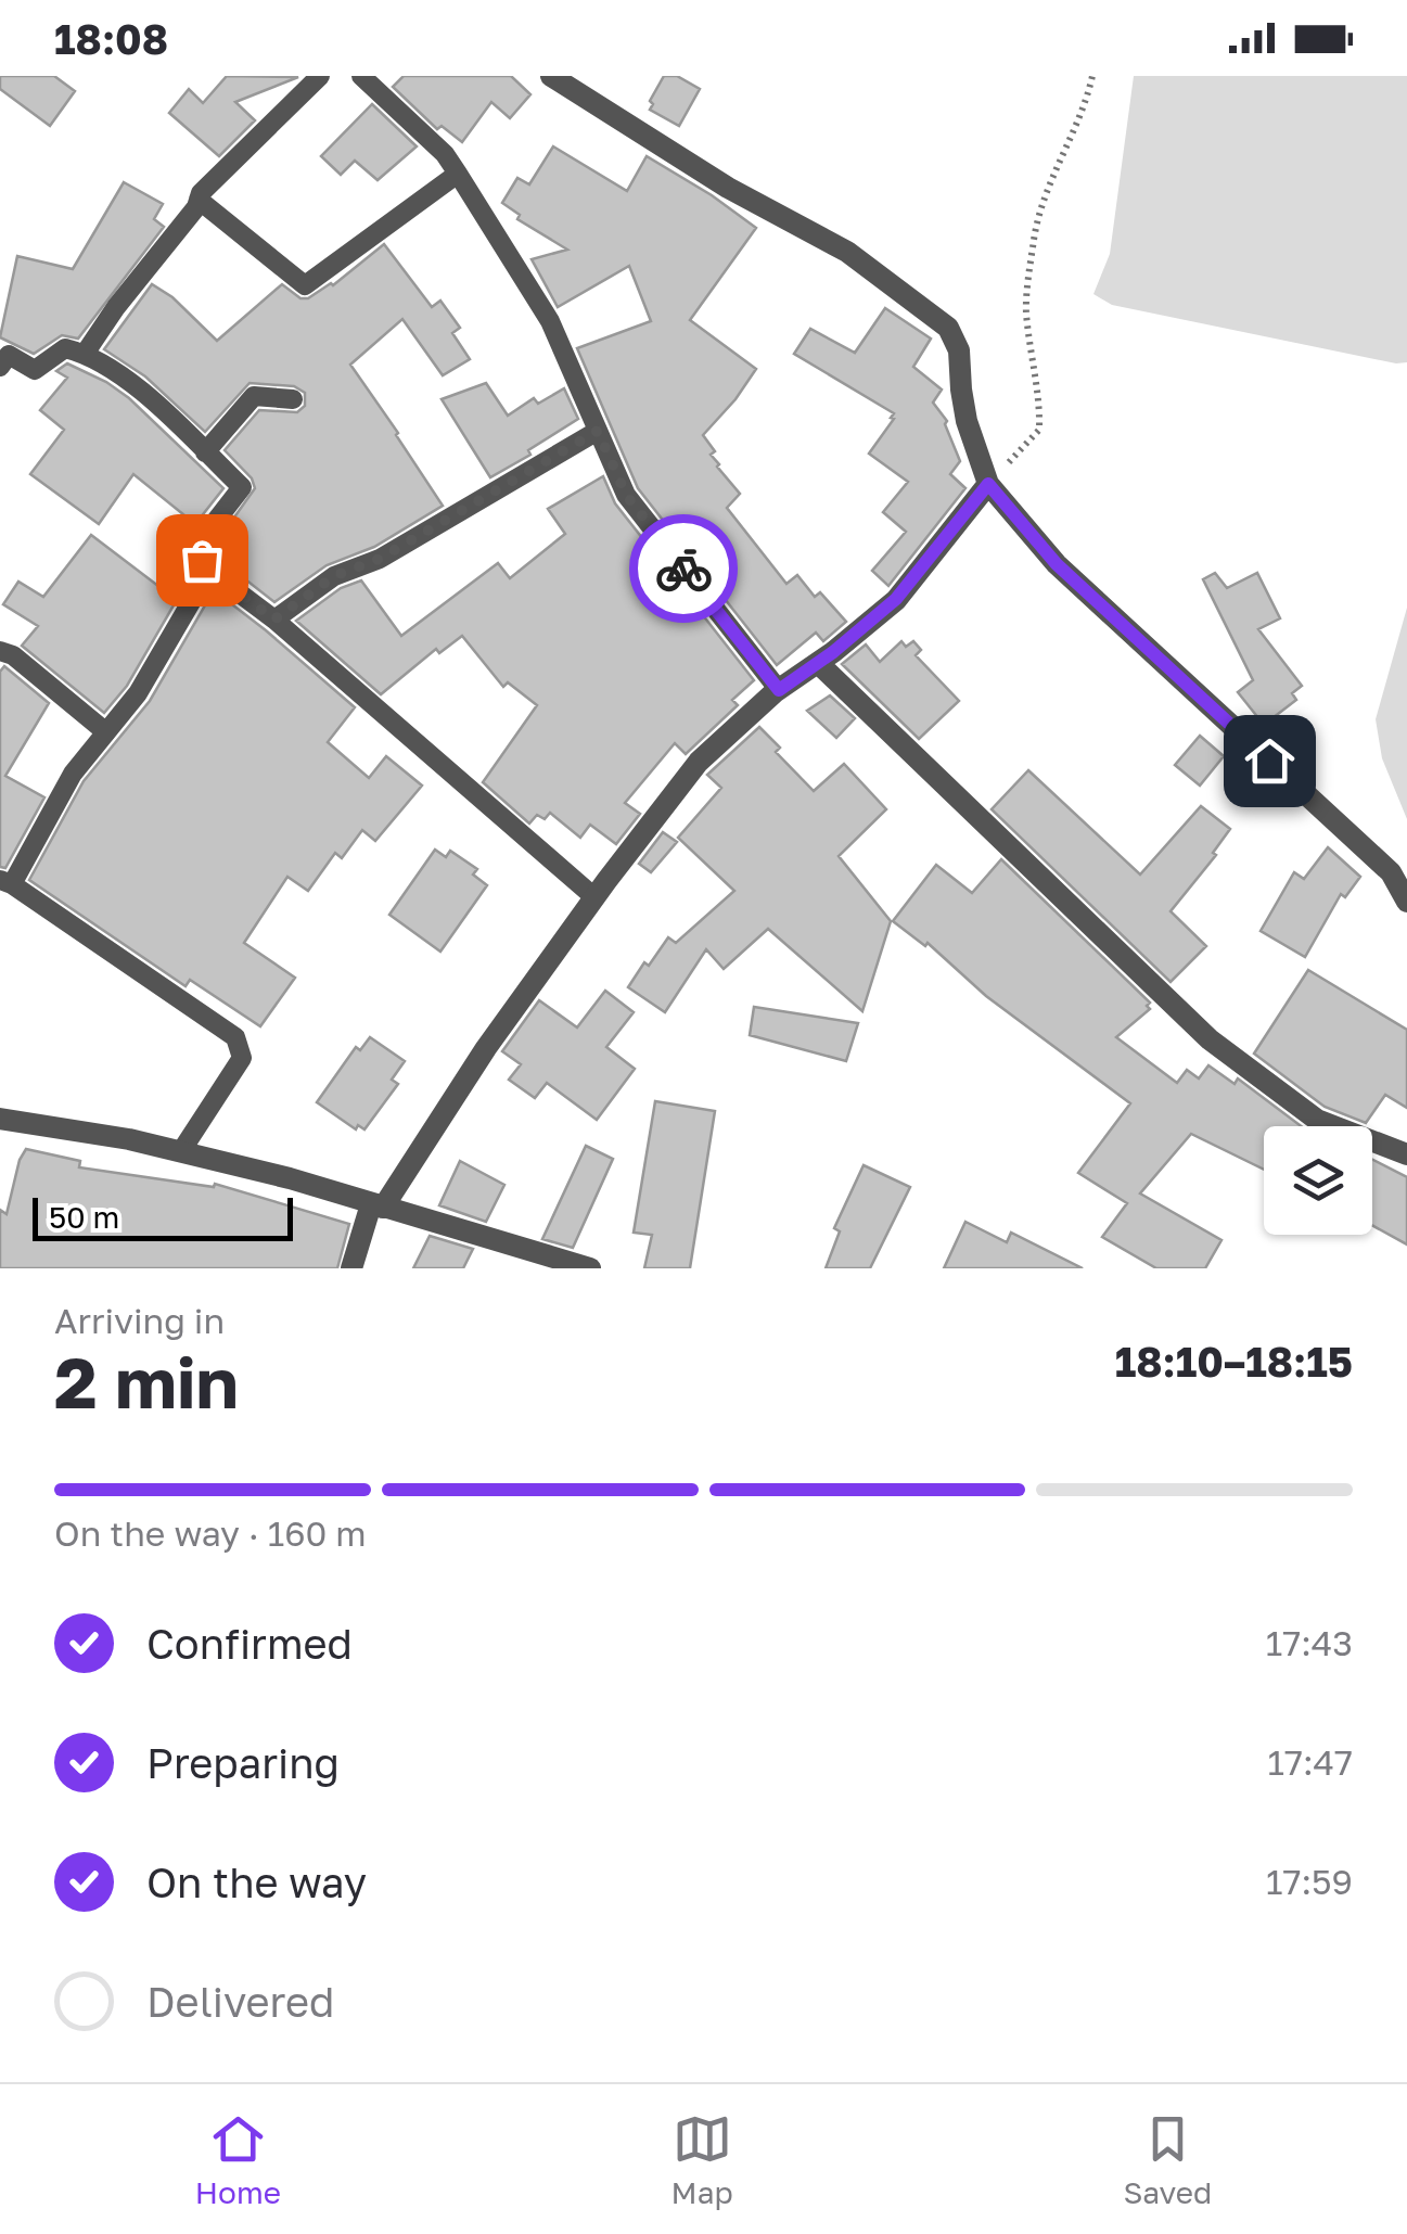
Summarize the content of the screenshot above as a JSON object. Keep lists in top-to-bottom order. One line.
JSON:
{"scale_bar":"50 m","page":{"status":"18:08","scale":"50 m","heading":["2 min","Arriving in","18:10–18:15"],"bar":"On the way · 160 m","list":[["Confirmed","17:43"],["Preparing","17:47"],["On the way","17:59"],"Delivered"],"tabs":["Home","Map","Saved"]}}
